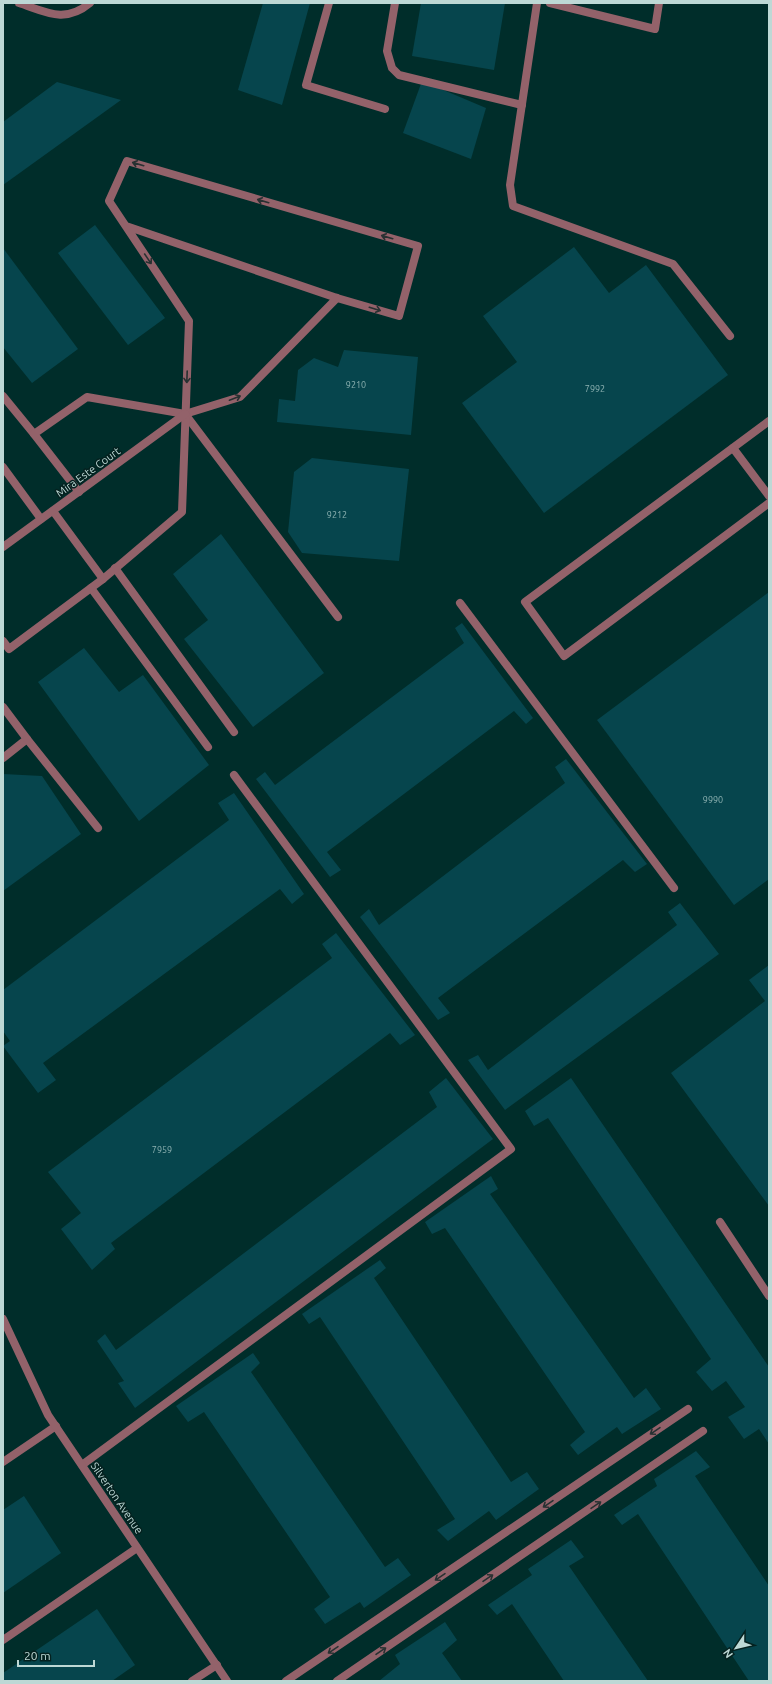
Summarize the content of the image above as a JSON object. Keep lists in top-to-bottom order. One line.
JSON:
{"streets":{"street":["Mira Este Court","Silverton Avenue"]},"house_numbers":["9210","7992","9212","9990","7959"],"scale_bar":"20 m","north":"bottom left"}
